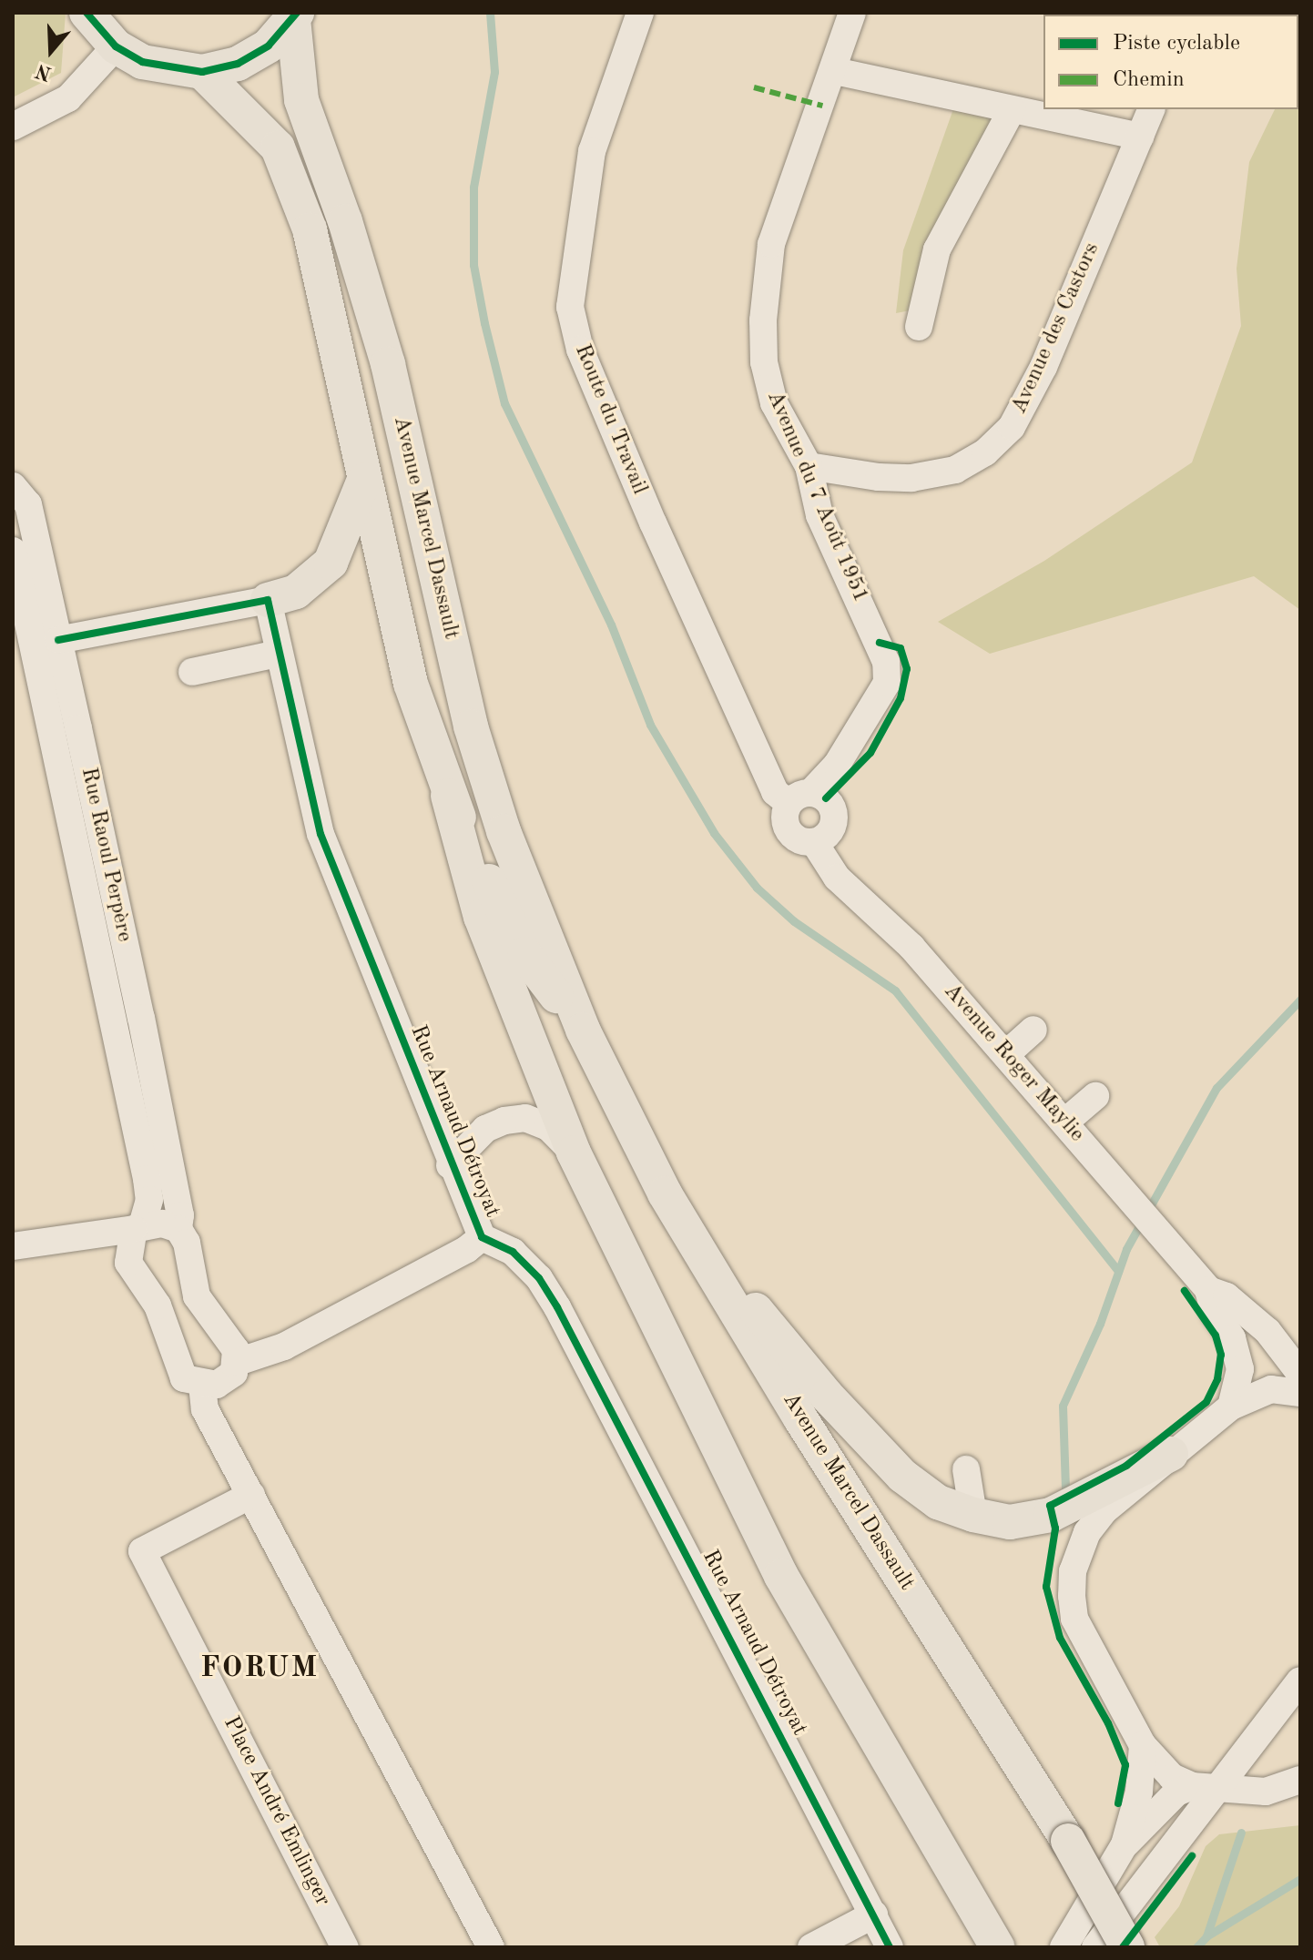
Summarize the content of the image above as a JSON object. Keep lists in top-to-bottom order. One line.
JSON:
{"streets":{"main road":["Avenue Marcel Dassault"],"street":["Avenue des Castors","Route du Travail","Avenue du 7 Août 1951","Rue Raoul Perpère","Avenue Roger Maylie","Rue Arnaud Détroyat","Place André Emlinger"]},"crossings":[["Avenue des Castors","Avenue du 7 Août 1951"],["Route du Travail","Avenue du 7 Août 1951"],["Route du Travail","Avenue Roger Maylie"],["Avenue du 7 Août 1951","Avenue Roger Maylie"],["Rue Raoul Perpère","Rue Arnaud Détroyat"]],"districts":["FORUM"],"legend":["Piste cyclable","Chemin"],"north":"bottom"}
